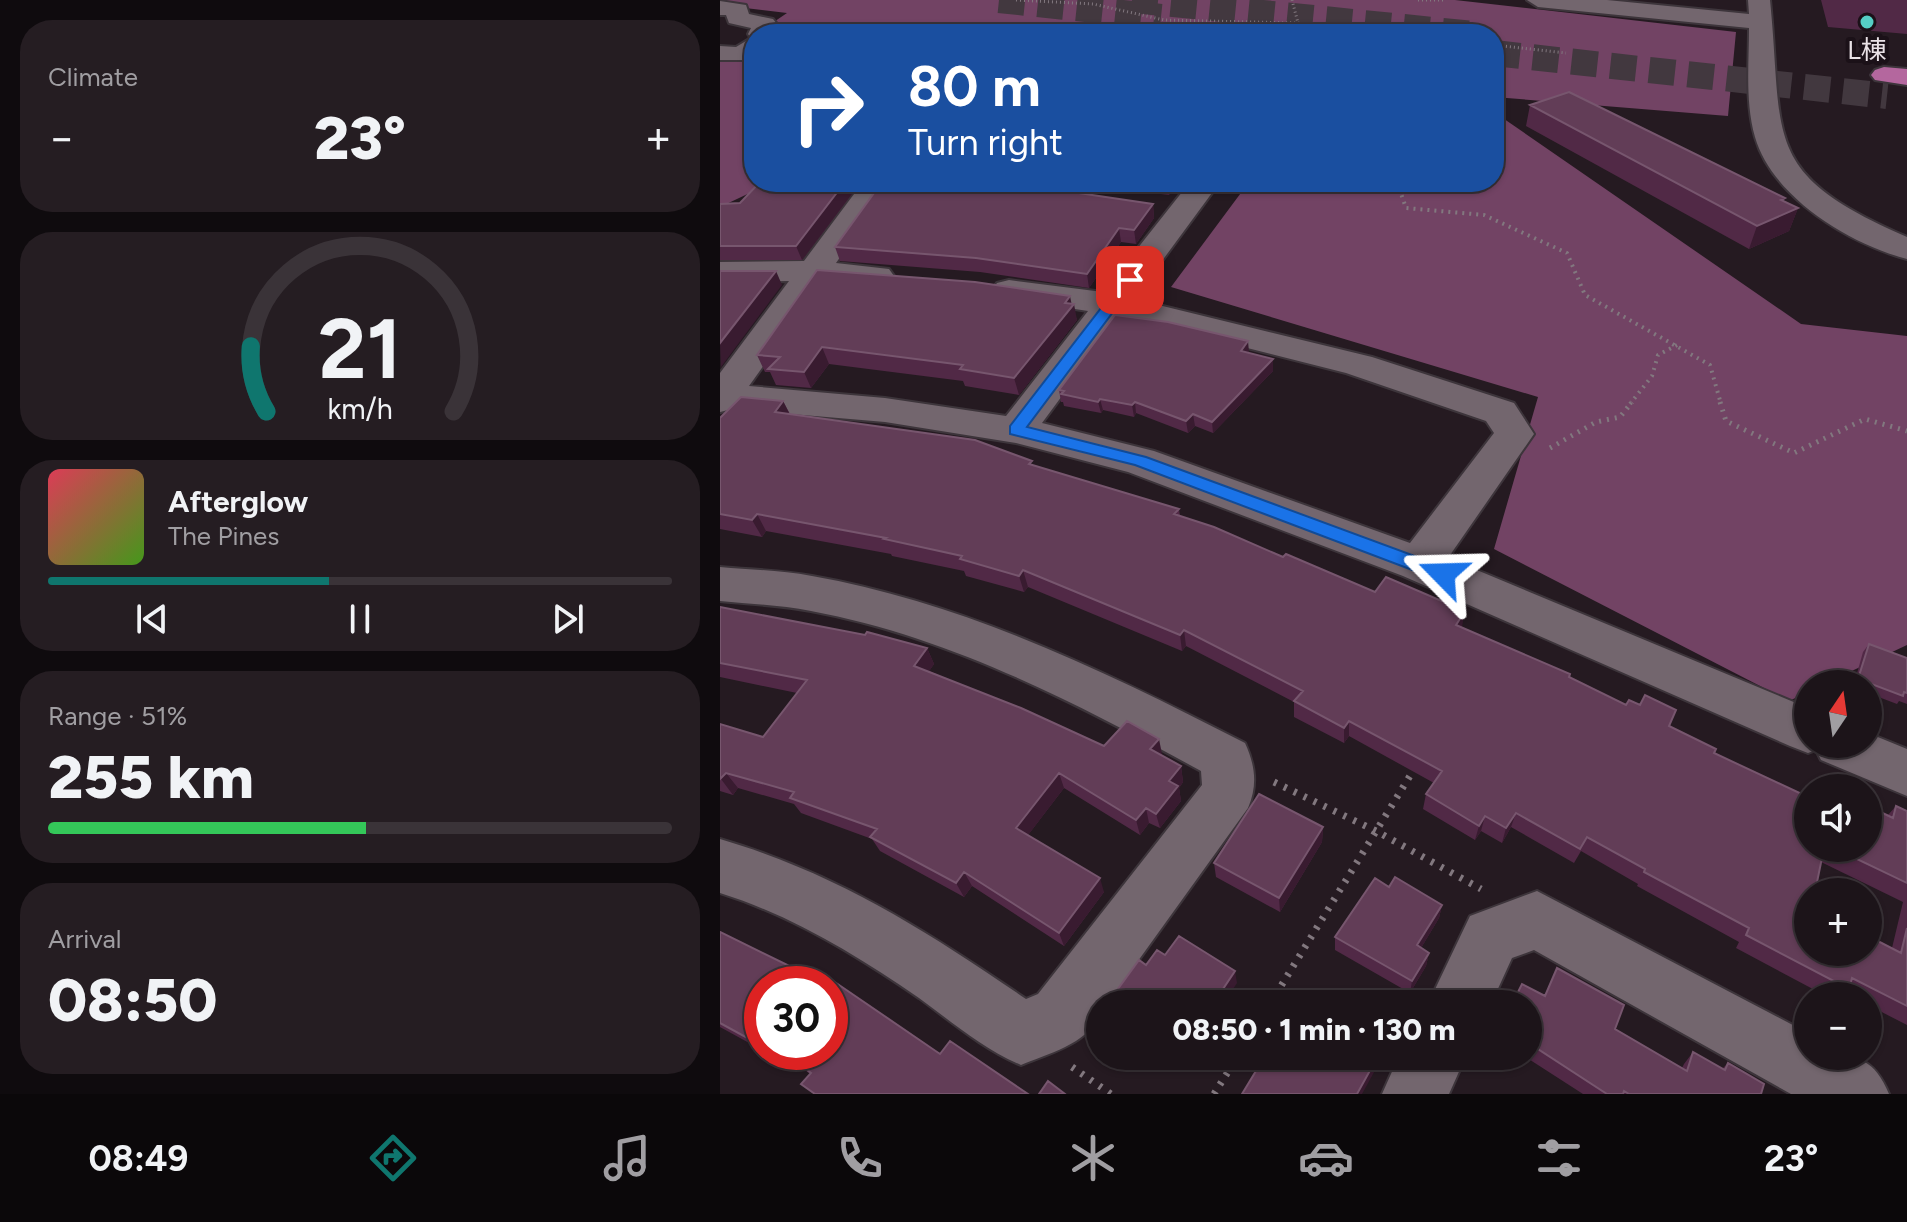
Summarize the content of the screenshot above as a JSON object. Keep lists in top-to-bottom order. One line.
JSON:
{"places":["L棟"],"north":"top","page":{"tile":["Climate",["Range · 51%","255 km"],["Arrival","08:50"]],"turn":["80 m","Turn right"],"heat":["−","23°","+"],"song":["Afterglow","The Pines"],"map_buttons":["+","−"],"limit":"30","trip":"08:50 · 1 min · 130 m","tabs":["08:49","23°"],"gauge":["21","km/h"]}}
